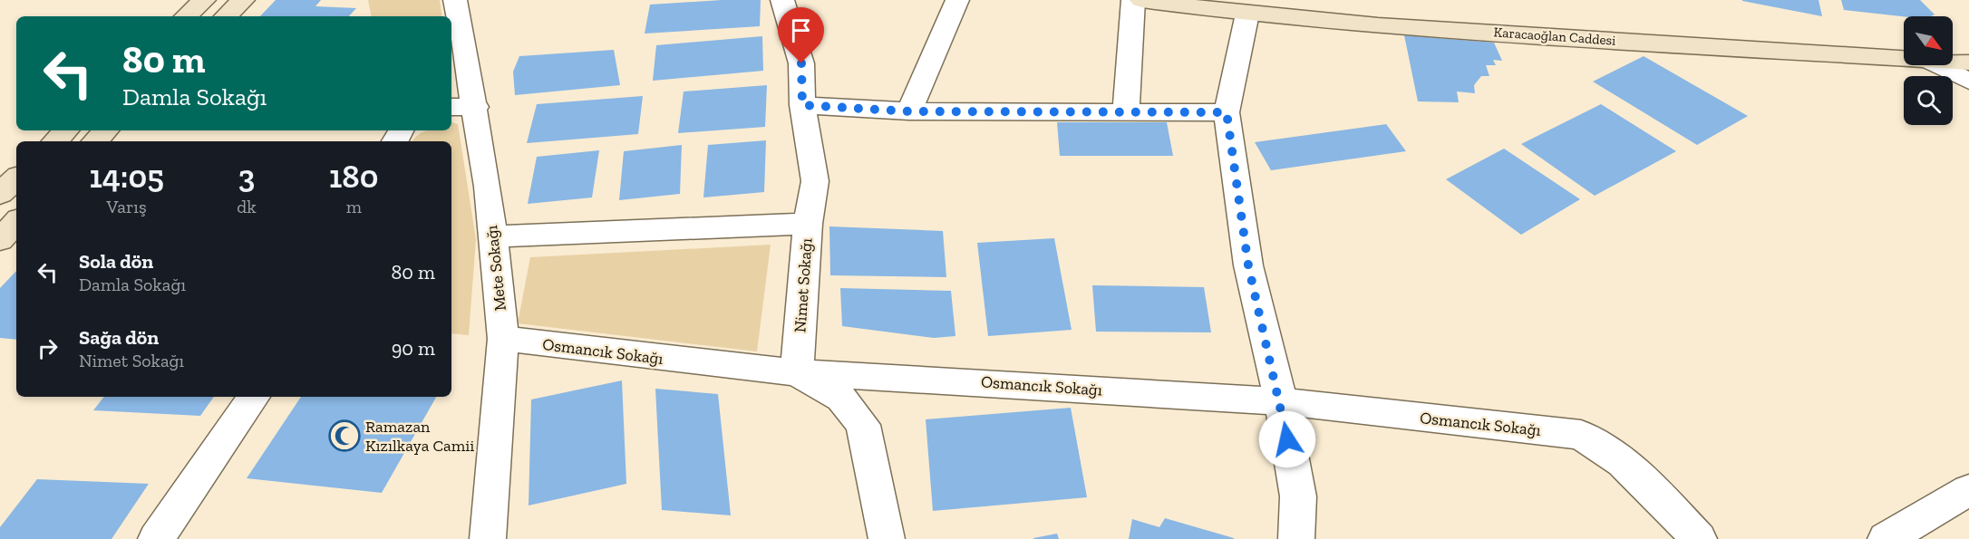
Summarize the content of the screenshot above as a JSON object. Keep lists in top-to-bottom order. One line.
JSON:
{"streets":{"street":["Karacaoğlan Caddesi","Mete Sokağı","Nimet Sokağı","Osmancık Sokağı"]},"crossings":[["Mete Sokağı","Osmancık Sokağı"],["Nimet Sokağı","Osmancık Sokağı"]],"places":{"mosque":["Ramazan Kızılkaya Camii"]},"north":"bottom right","page":{"turn":["80 m","Damla Sokağı"],"eta":["14:05","Varış","3","dk","180","m"],"list":[{"name":"Sola dön","note":"Damla Sokağı","value":"80 m"},{"name":"Sağa dön","note":"Nimet Sokağı","value":"90 m"}]}}
